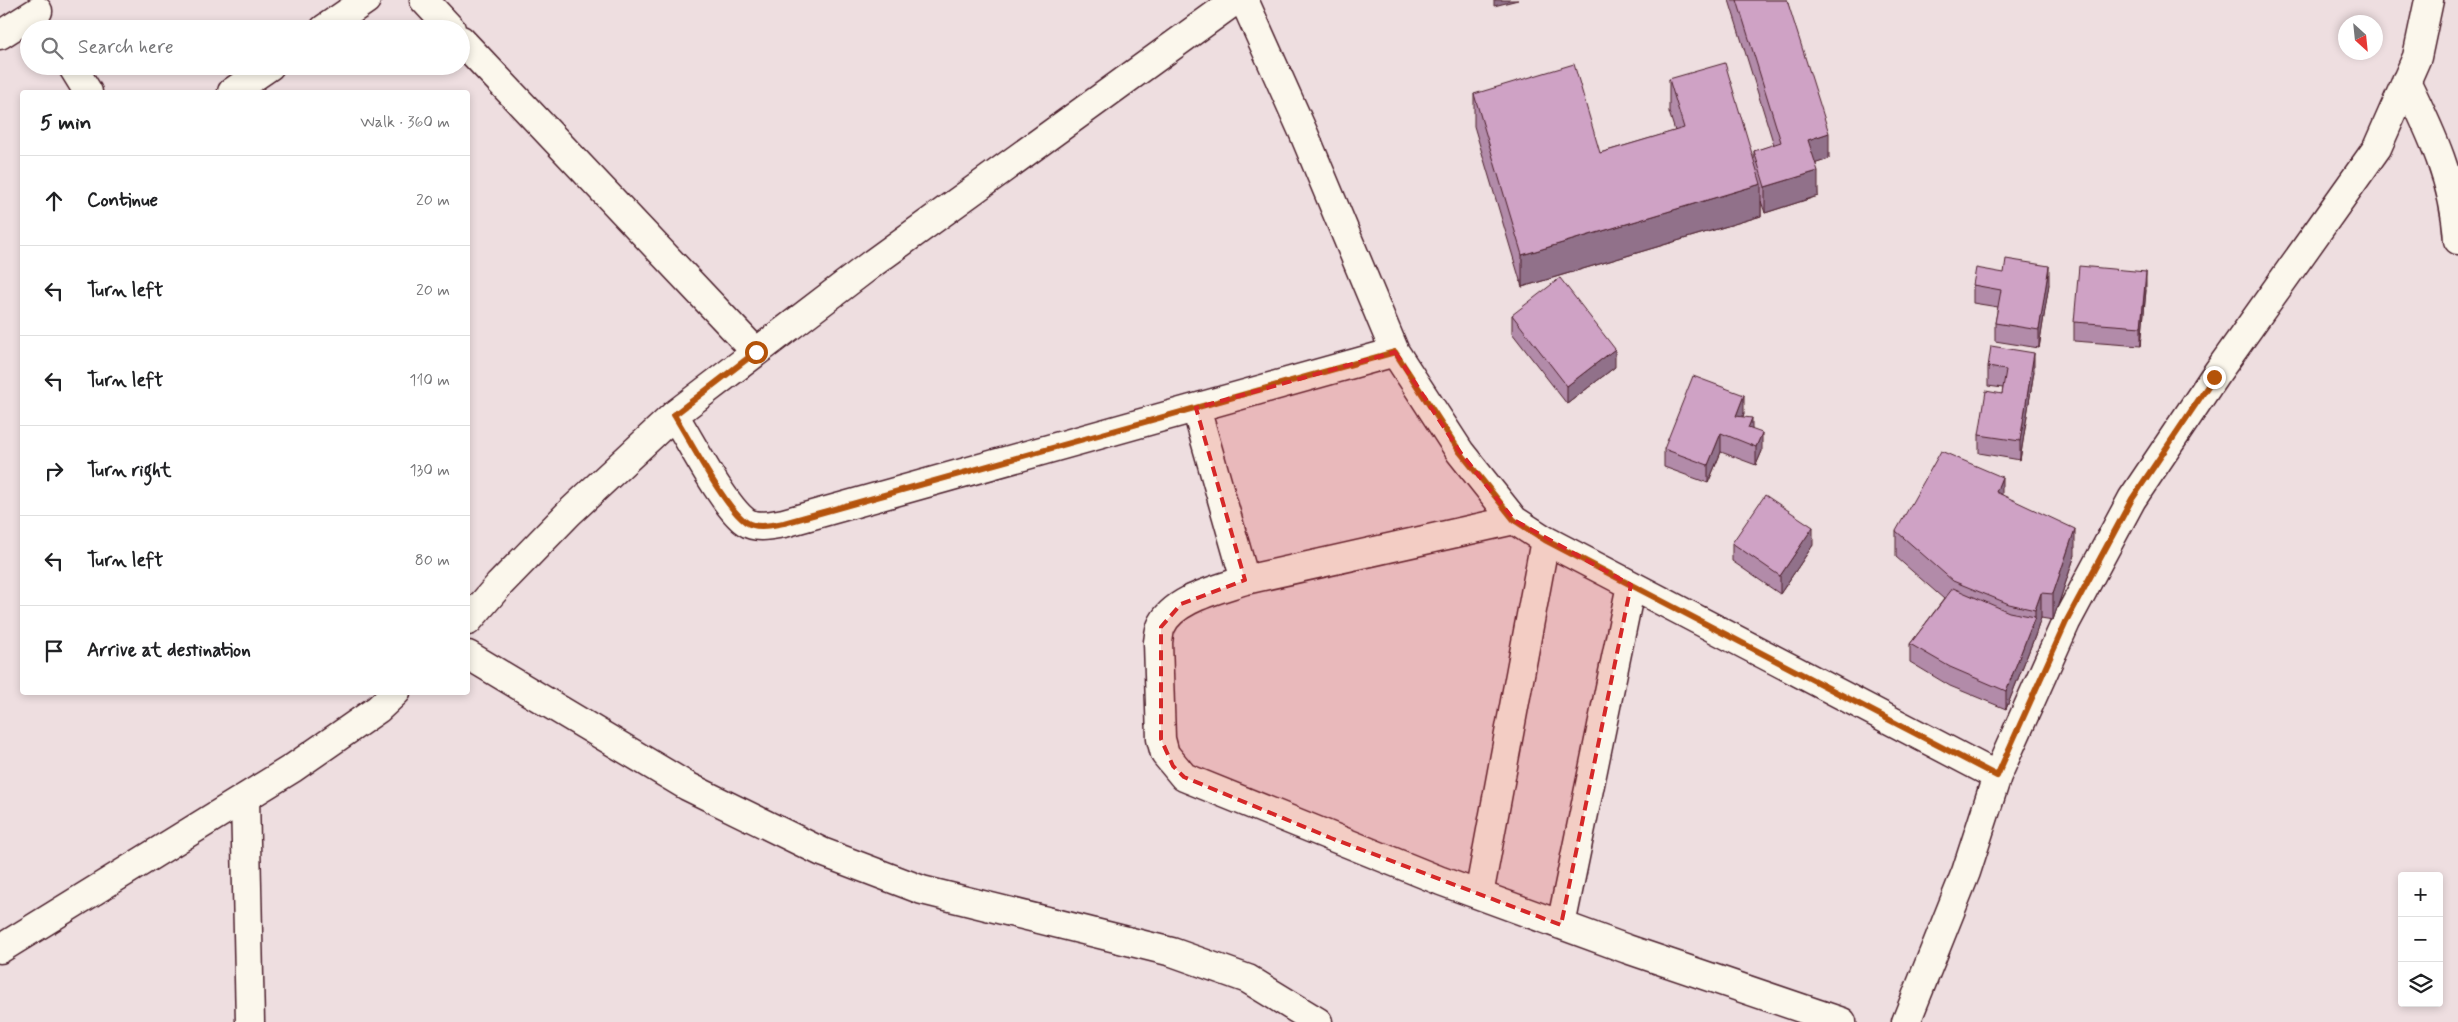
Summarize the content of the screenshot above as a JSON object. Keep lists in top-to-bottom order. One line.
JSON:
{"north":"bottom right","page":{"search":"Search here","heading":["5 min","Walk · 360 m"],"list":[["Continue","20 m"],["Turn left","20 m"],["Turn left","110 m"],["Turn right","130 m"],["Turn left","80 m"],"Arrive at destination"],"map_buttons":["+","−"]}}
